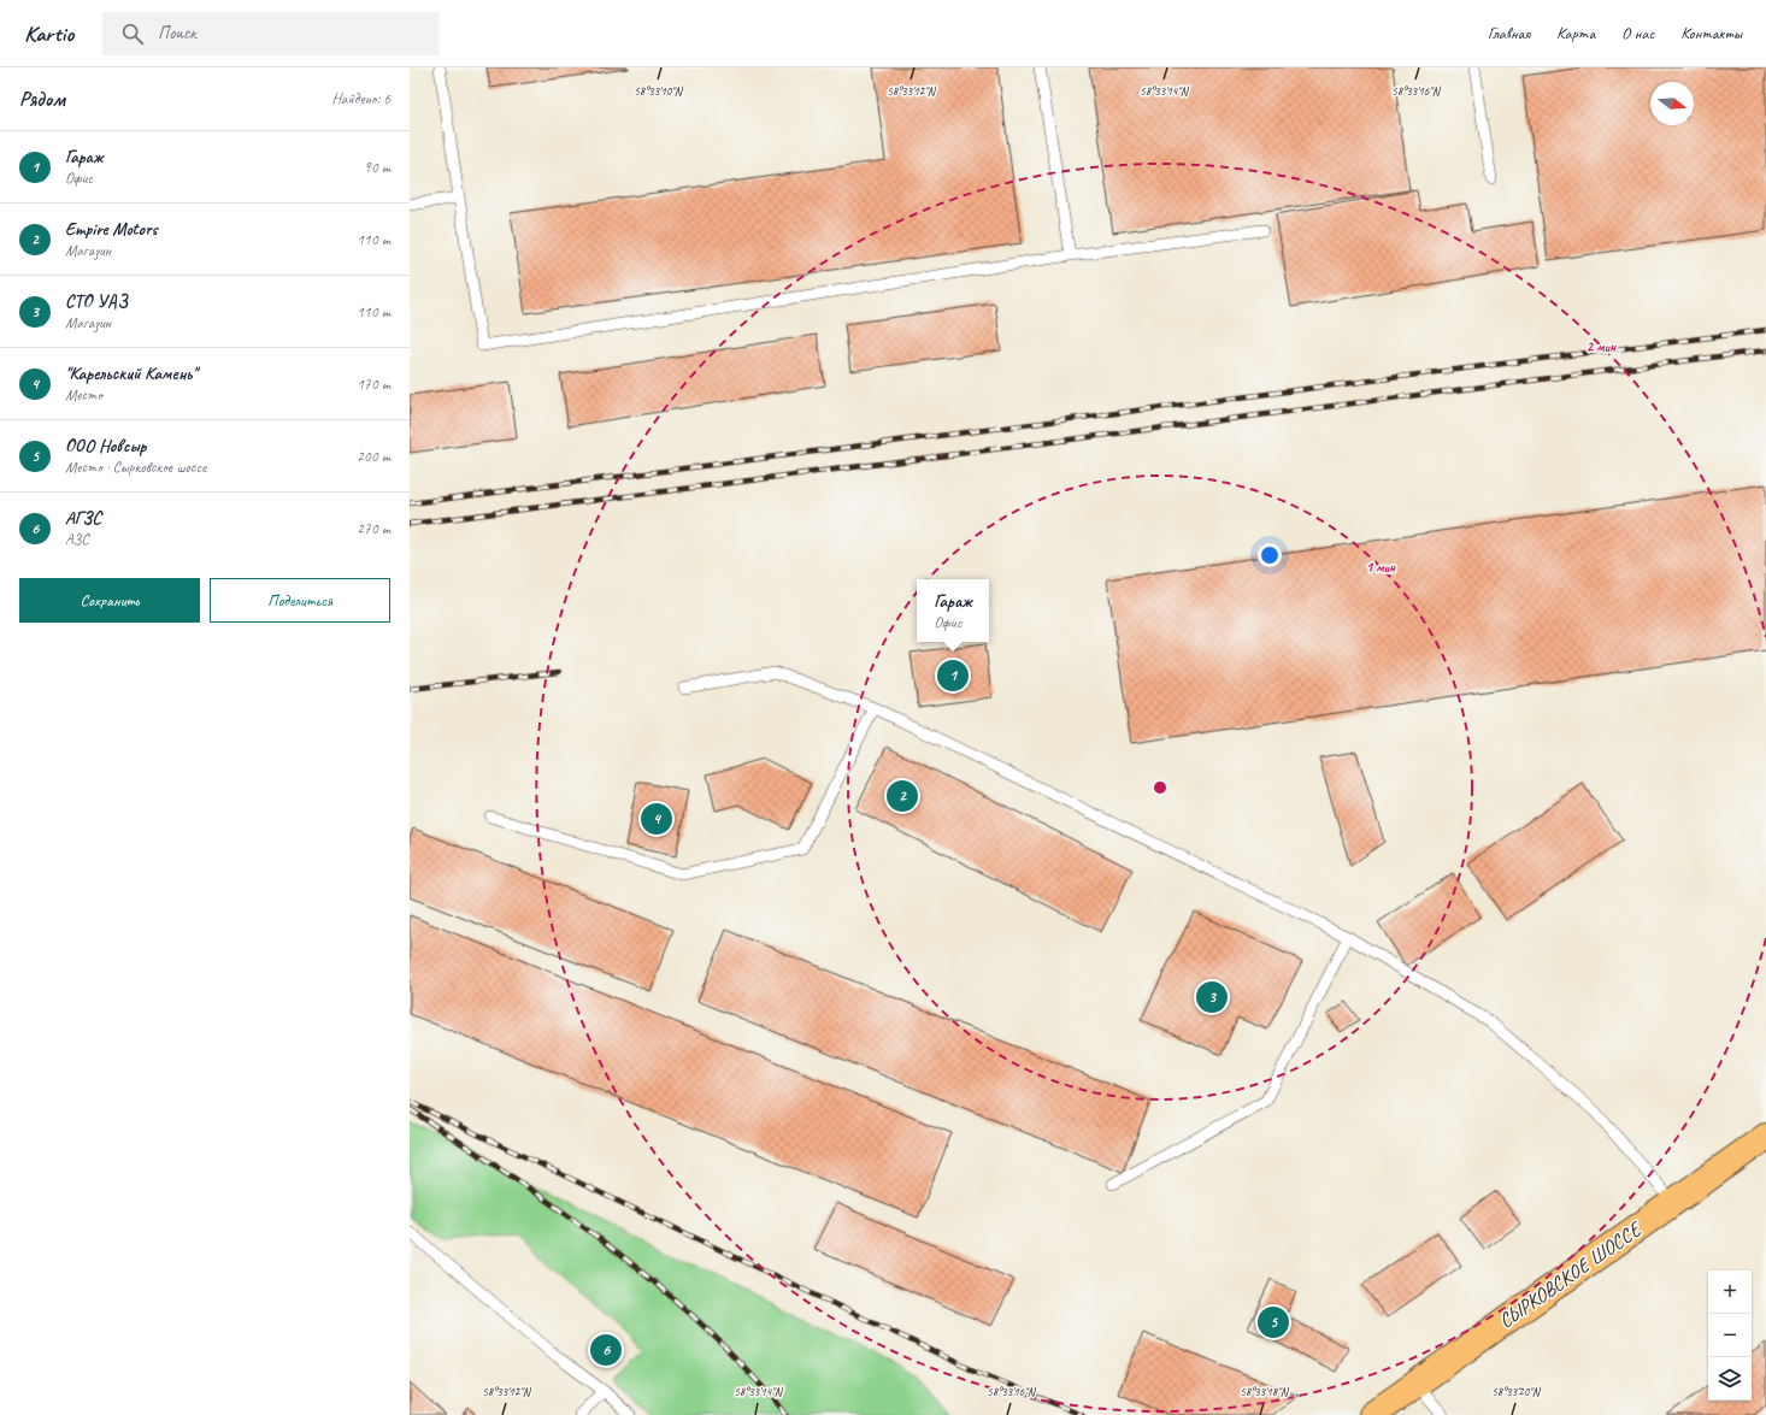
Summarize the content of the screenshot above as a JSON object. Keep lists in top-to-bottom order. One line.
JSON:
{"streets":{"main road":["СЫРКОВСКОЕ ШОССЕ"]},"north":"right","page":{"header":"Kartio","search":"Поиск","nav":["Главная","Карта","О нас","Контакты"],"heading":["Рядом","Найдено: 6"],"list":[{"mark":"1","name":"Гараж","note":"Офис","value":"90 m"},{"mark":"2","name":"Empire Motors","note":"Магазин","value":"110 m"},{"mark":"3","name":"СТО УАЗ","note":"Магазин","value":"110 m"},{"mark":"4","name":"\"Карельский Камень\"","note":"Место","value":"170 m"},{"mark":"5","name":"ООО Новсыр","note":"Место · Сырковское шоссе","value":"200 m"},{"mark":"6","name":"АГЗС","note":"АЗС","value":"270 m"}],"buttons":["Сохранить","Поделиться"],"popup":["Гараж","Офис"],"pins":["1","2","4","3","5","6"],"map_buttons":["+","−"]},"coordinates":["58°33'10\"N","58°33'12\"N","58°33'14\"N","58°33'16\"N","58°33'18\"N","58°33'20\"N"],"rings":["2 мин","1 мин"]}
